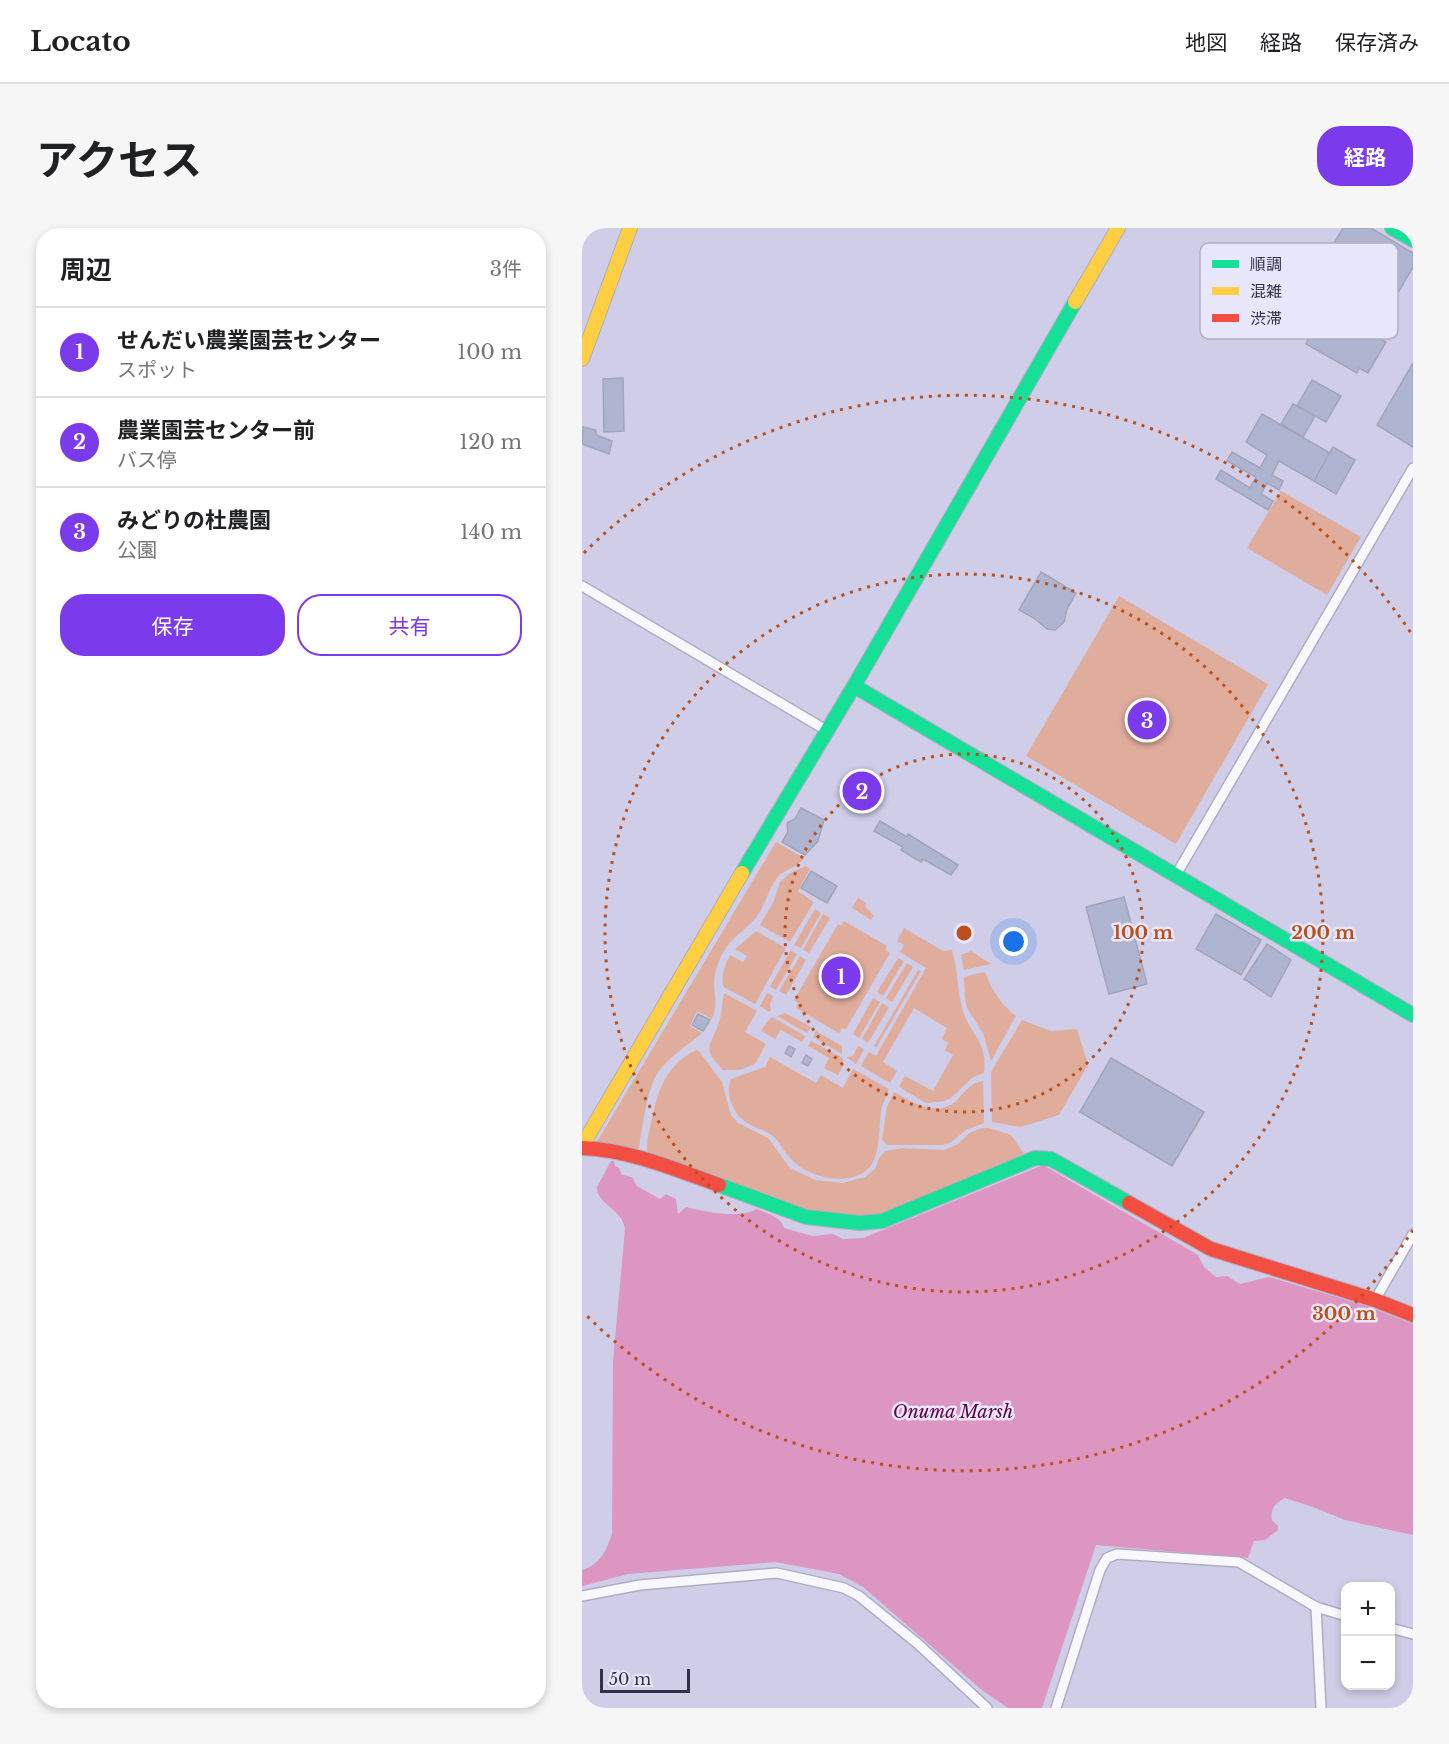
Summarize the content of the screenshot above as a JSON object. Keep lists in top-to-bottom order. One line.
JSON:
{"water":["Onuma Marsh"],"legend":["順調","混雑","渋滞"],"scale_bar":"50 m","page":{"header":"Locato","nav":["地図","経路","保存済み"],"title":"アクセス","buttons":["経路",["保存","共有"]],"heading":["周辺","3件"],"list":[{"mark":"1","name":"せんだい農業園芸センター","note":"スポット","value":"100 m"},{"mark":"2","name":"農業園芸センター前","note":"バス停","value":"120 m"},{"mark":"3","name":"みどりの杜農園","note":"公園","value":"140 m"}],"pins":["3","2","1"],"map_buttons":["+","−"],"scale":"50 m"},"rings":["100 m","200 m","300 m"]}
